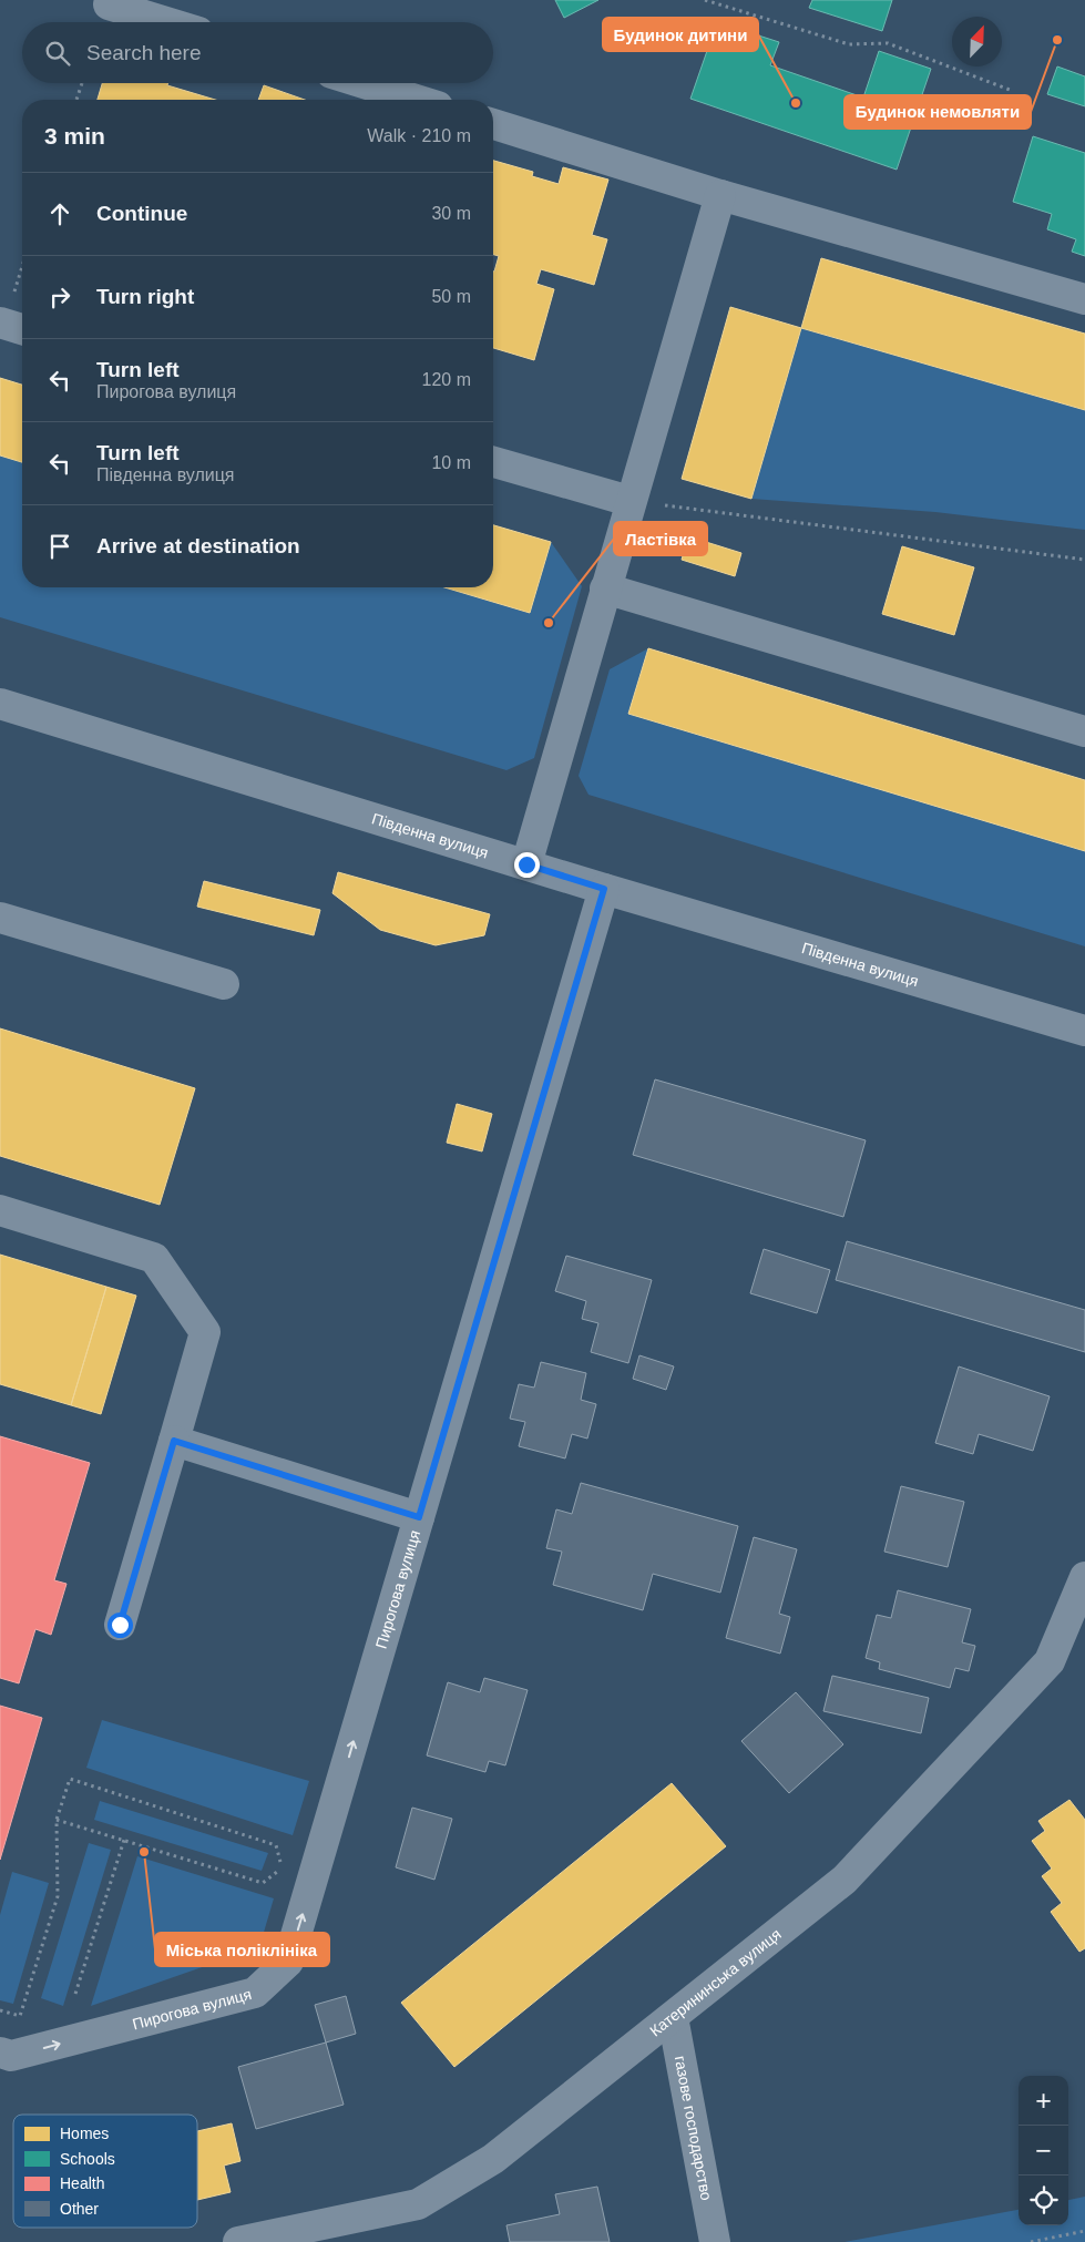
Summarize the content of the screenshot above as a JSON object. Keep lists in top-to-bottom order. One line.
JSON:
{"streets":{"street":["Південна вулиця","Пирогова вулиця","Катерининська вулиця","газове господарство"]},"crossings":[["Південна вулиця","Пирогова вулиця"],["Катерининська вулиця","газове господарство"]],"one_way":["Пирогова вулиця"],"places":["Будинок немовляти","Будинок дитини","Ластівка","Міська поліклініка"],"legend":["Homes","Schools","Health","Other"],"north":"top right","page":{"search":"Search here","heading":["3 min","Walk · 210 m"],"list":[["Continue","30 m"],["Turn right","50 m"],["Turn left","Пирогова вулиця","120 m"],["Turn left","Південна вулиця","10 m"],"Arrive at destination"],"map_buttons":["+","−"]}}
